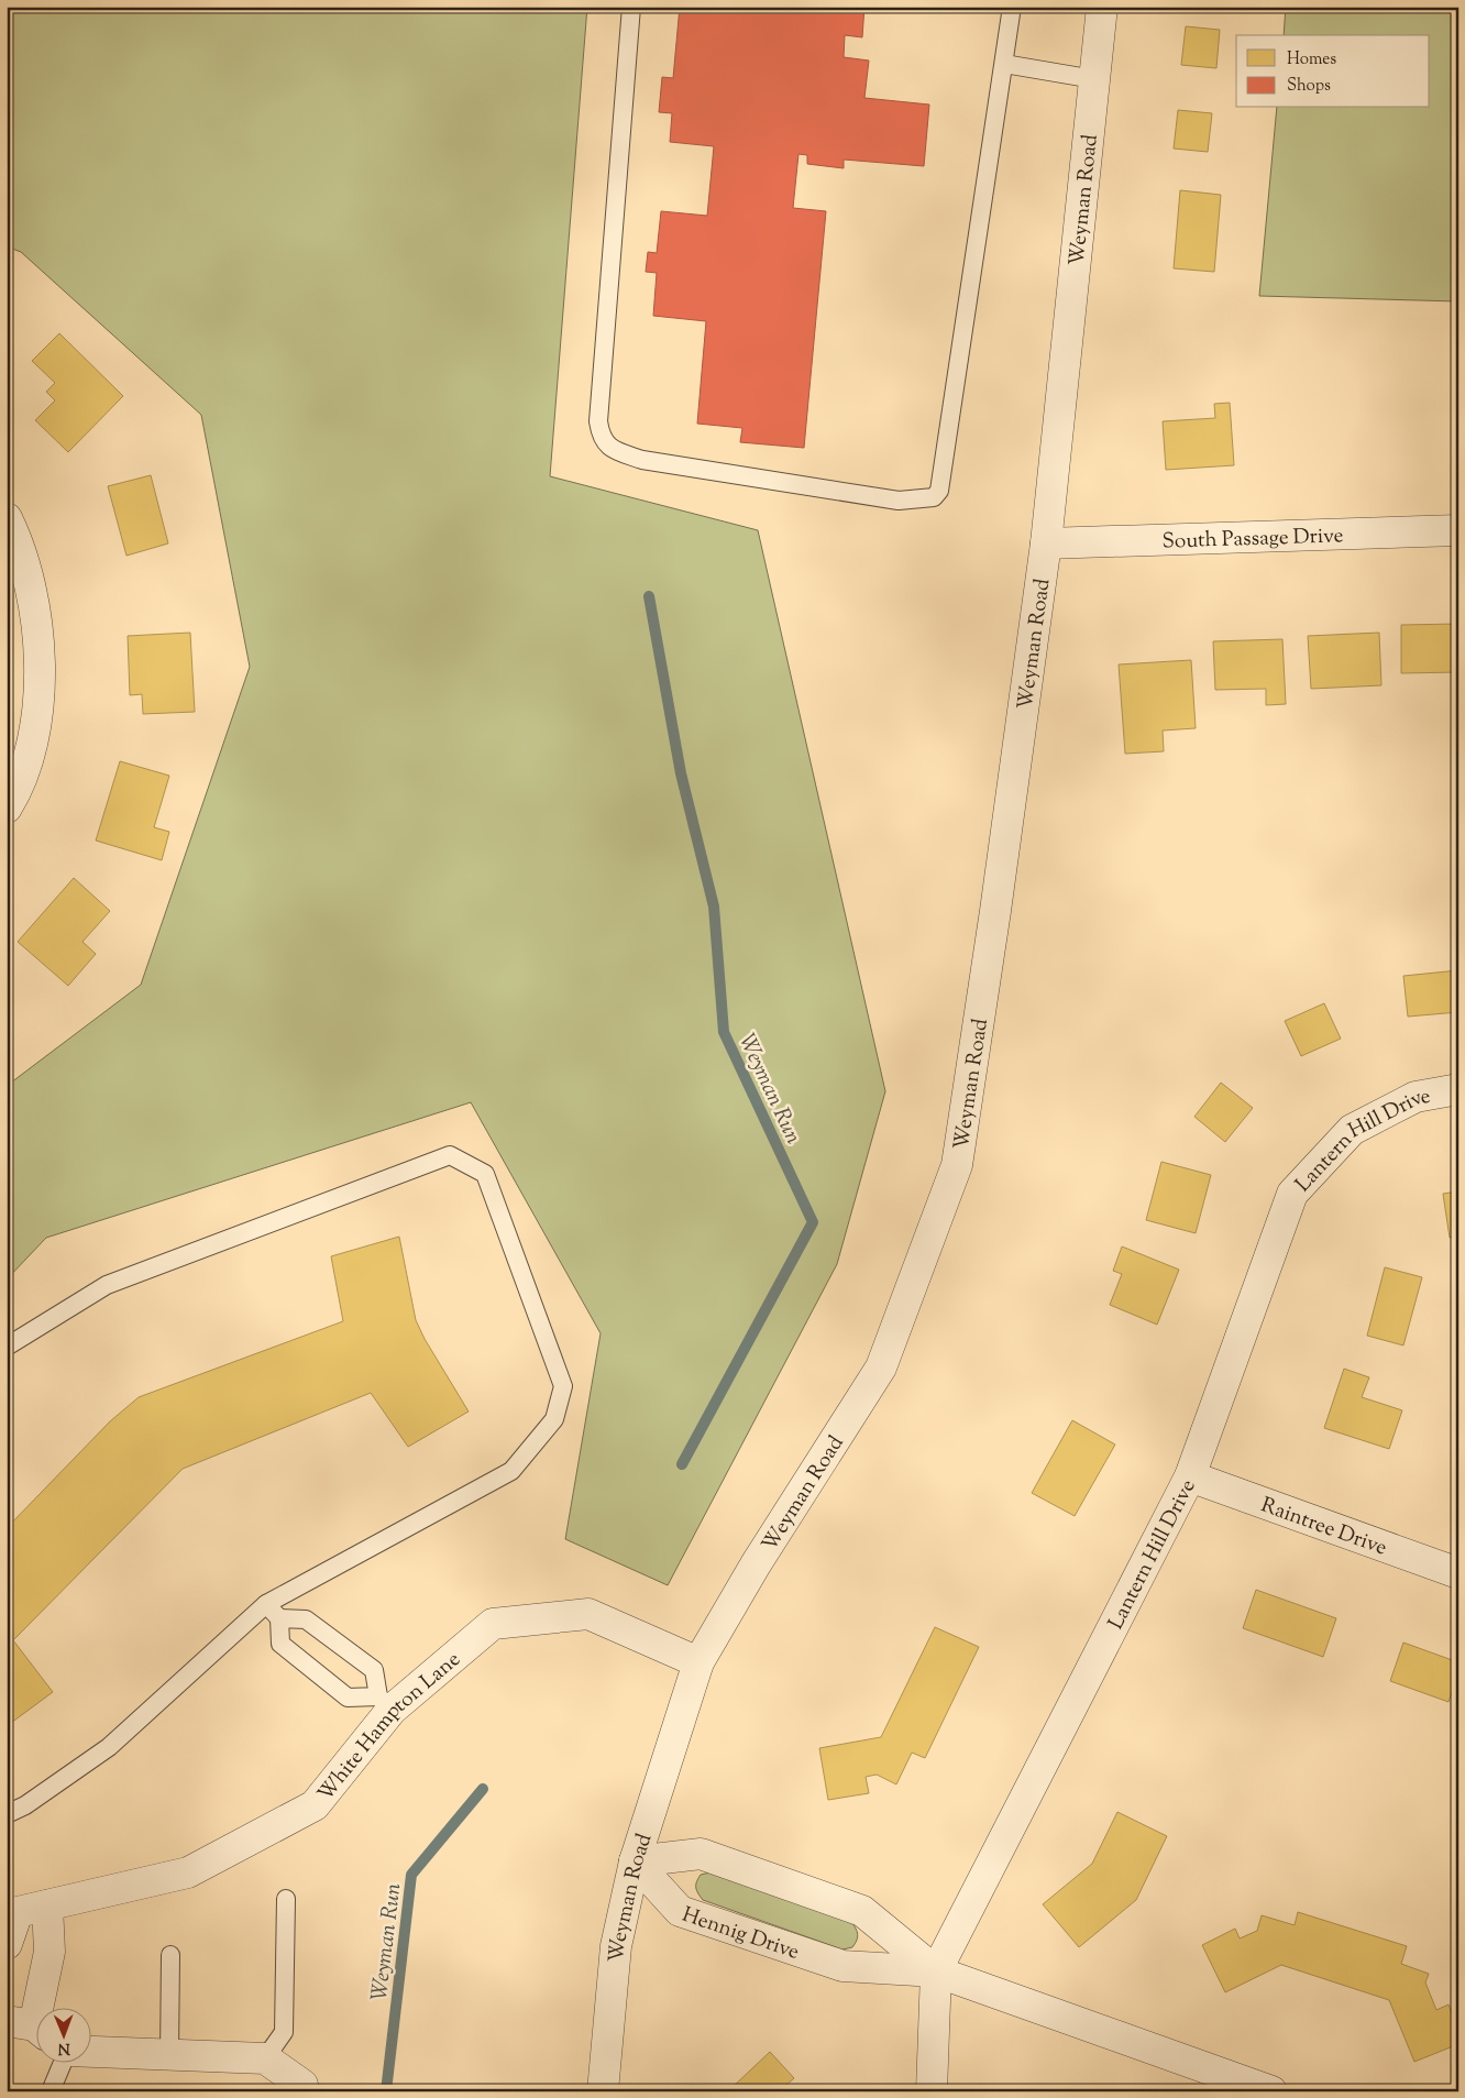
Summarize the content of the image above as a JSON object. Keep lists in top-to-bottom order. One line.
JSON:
{"streets":{"street":["Weyman Road","South Passage Drive","Lantern Hill Drive","Raintree Drive","White Hampton Lane","Hennig Drive"]},"crossings":[["Weyman Road","South Passage Drive"],["Weyman Road","White Hampton Lane"],["Weyman Road","Hennig Drive"],["Lantern Hill Drive","Raintree Drive"],["Lantern Hill Drive","Hennig Drive"]],"water":["Weyman Run"],"legend":["Homes","Shops"],"north":"bottom"}
